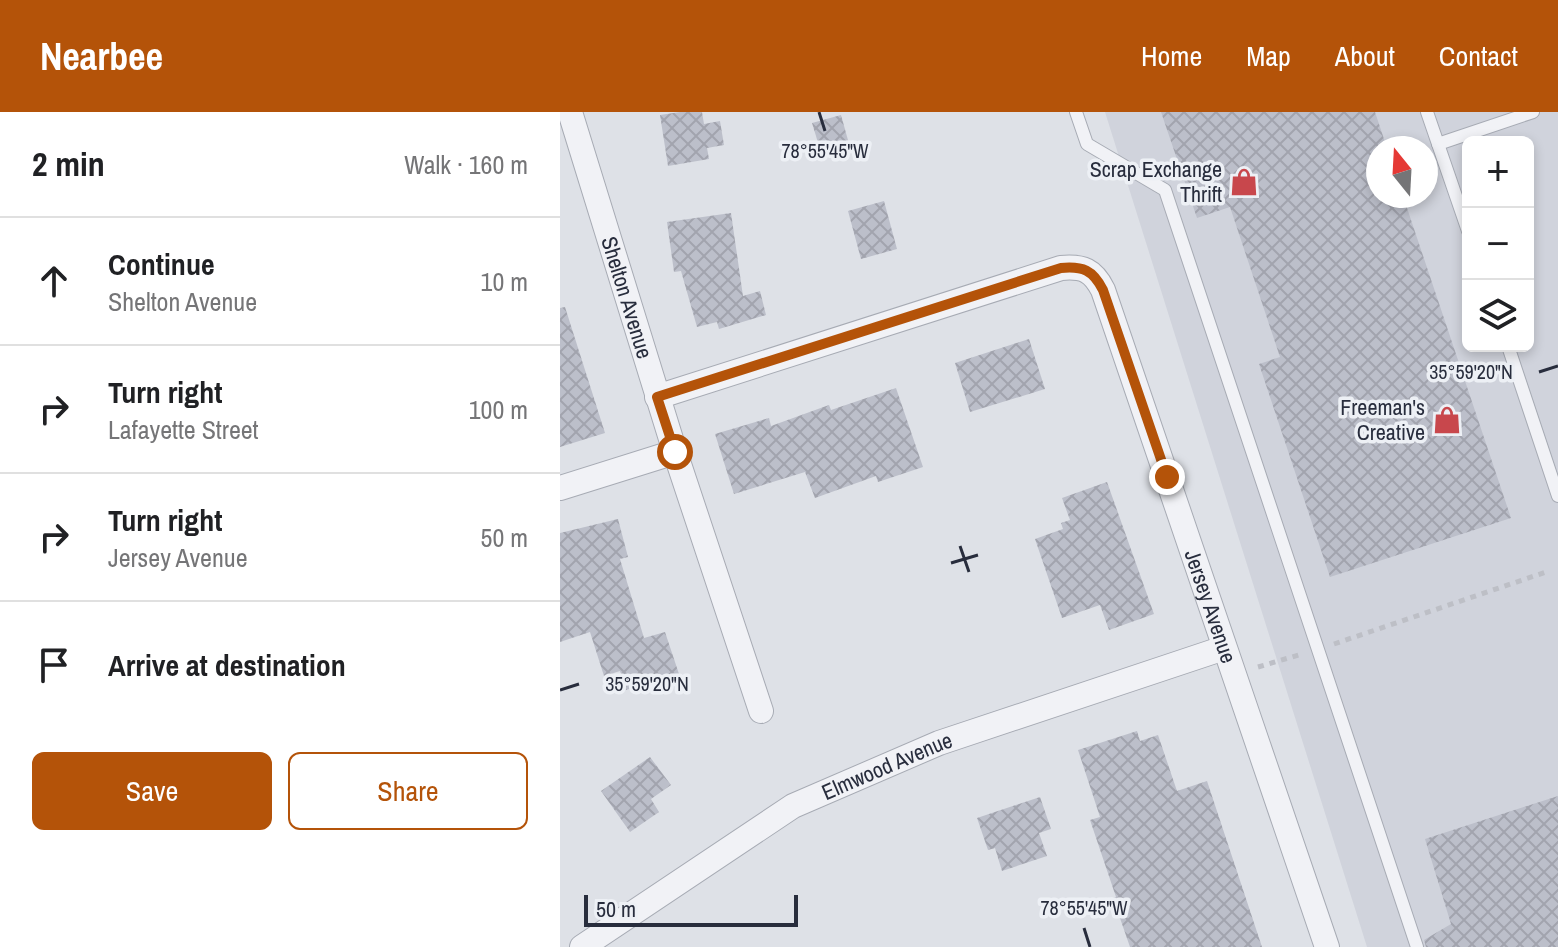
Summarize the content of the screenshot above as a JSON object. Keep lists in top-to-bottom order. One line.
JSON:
{"streets":{"street":["Shelton Avenue","Jersey Avenue","Elmwood Avenue"]},"crossings":[["Shelton Avenue","Jersey Avenue"],["Jersey Avenue","Elmwood Avenue"]],"places":{"shop":["Scrap Exchange Thrift","Freeman's Creative"]},"scale_bar":"50 m","north":"top","page":{"header":"Nearbee","nav":["Home","Map","About","Contact"],"heading":["2 min","Walk · 160 m"],"map_buttons":["+","−"],"list":[["Continue","Shelton Avenue","10 m"],["Turn right","Lafayette Street","100 m"],["Turn right","Jersey Avenue","50 m"],"Arrive at destination"],"buttons":["Save","Share"],"scale":"50 m"},"coordinates":["78°55'45\"W","35°59'20\"N"]}
